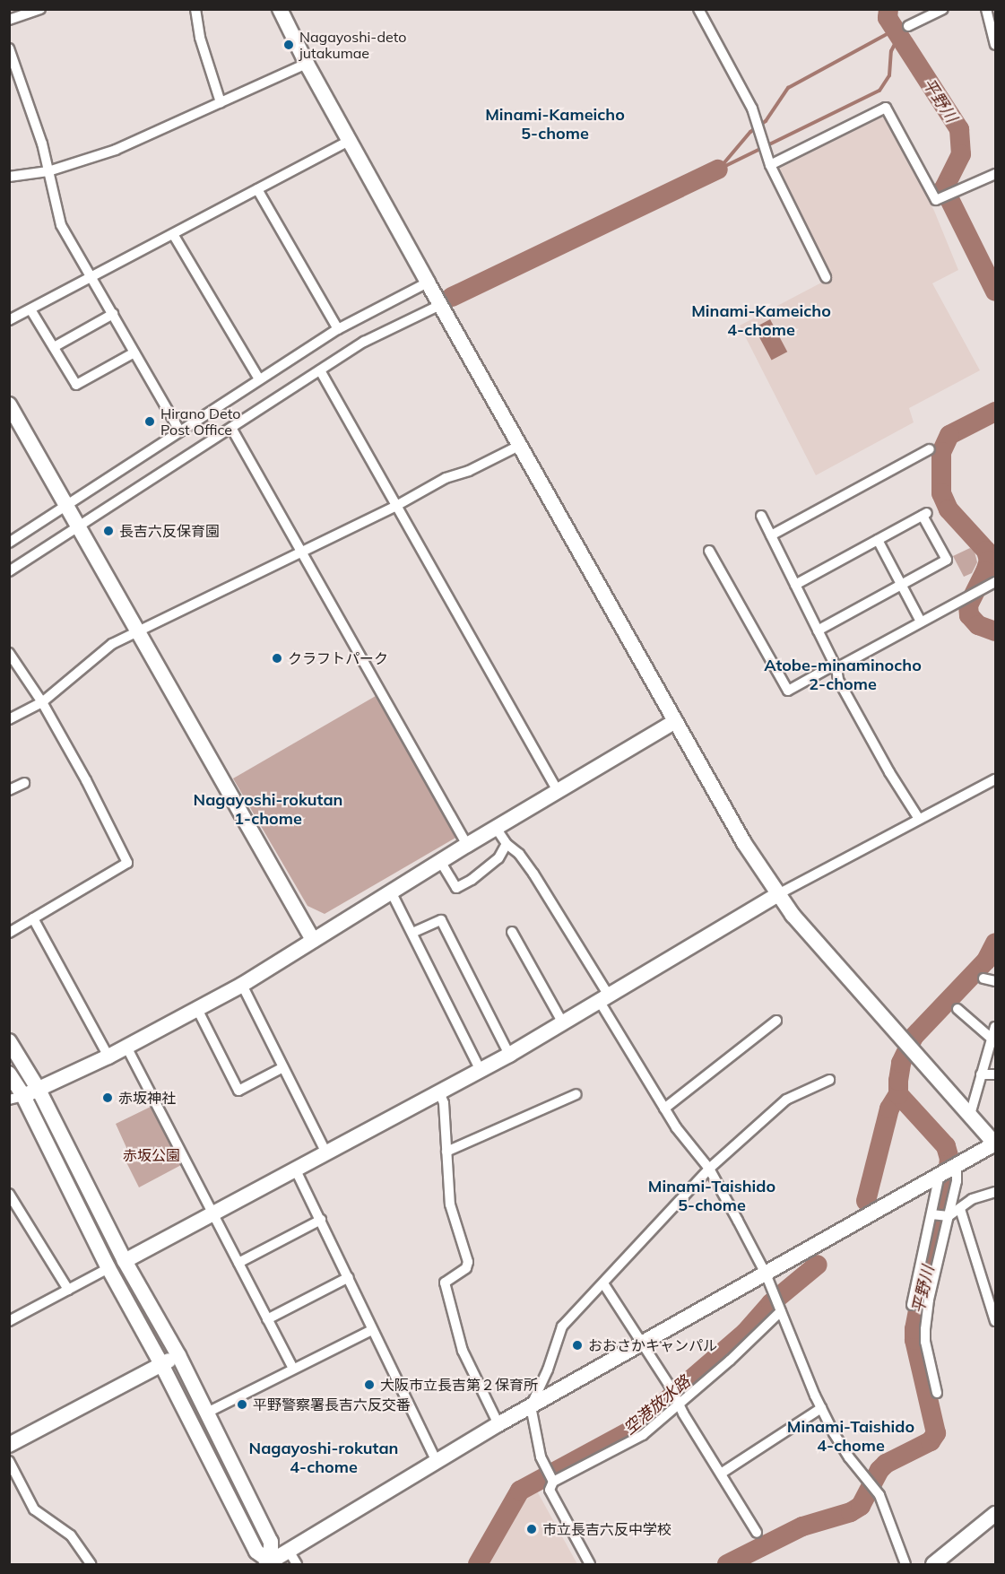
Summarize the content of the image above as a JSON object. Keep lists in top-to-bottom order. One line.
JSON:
{"districts":["Minami-Kameicho 5-chome","Minami-Kameicho 4-chome","Atobe-minaminocho 2-chome","Nagayoshi-rokutan 1-chome","Minami-Taishido 5-chome","Minami-Taishido 4-chome","Nagayoshi-rokutan 4-chome"],"water":["平野川","空港放水路"],"parks":["赤坂公園"],"places":["Nagayoshi-deto jutakumae","Hirano Deto Post Office","長吉六反保育園","クラフトパーク","赤坂神社","おおさかキャンパル","大阪市立長吉第２保育所","平野警察署長吉六反交番","市立長吉六反中学校"]}
